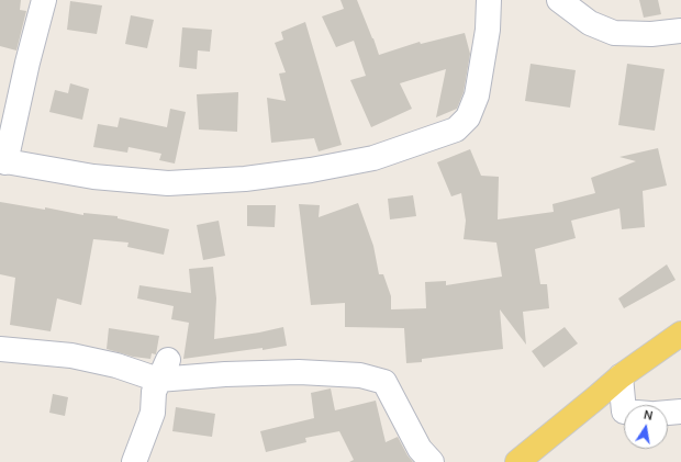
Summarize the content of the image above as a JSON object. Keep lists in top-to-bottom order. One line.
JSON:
{"north":"top"}
